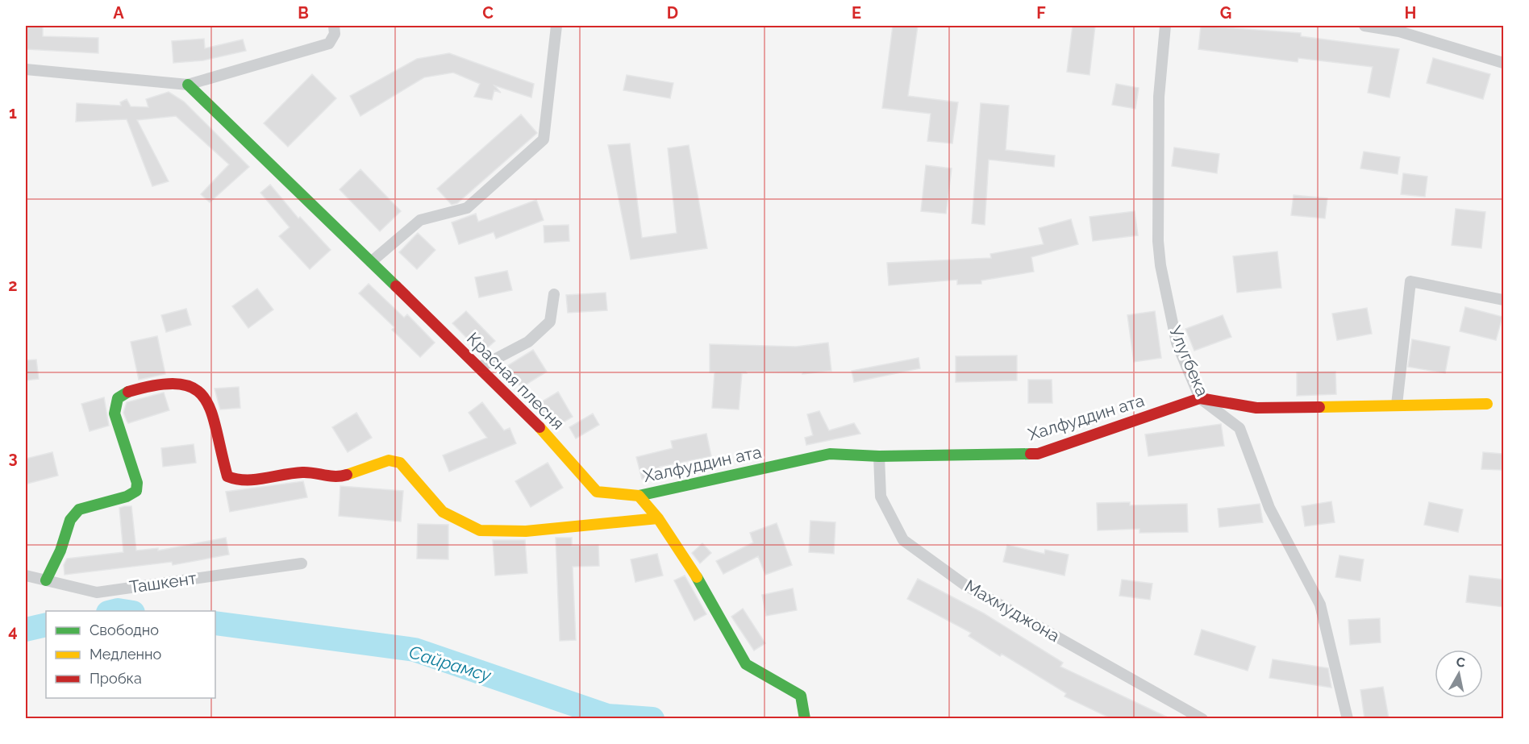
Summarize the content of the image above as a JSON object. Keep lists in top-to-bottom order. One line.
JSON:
{"streets":{"street":["Улугбека","Красная плесня","Халфуддин ата","Ташкент","Махмуджона"]},"crossings":[["Улугбека","Халфуддин ата"],["Красная плесня","Халфуддин ата"],["Халфуддин ата","Махмуджона"]],"water":["Сайрамсу"],"legend":["Свободно","Медленно","Пробка"],"north":"top","grid":{"columns":["A","B","C","D","E","F","G","H"],"rows":["1","2","3","4"]}}
